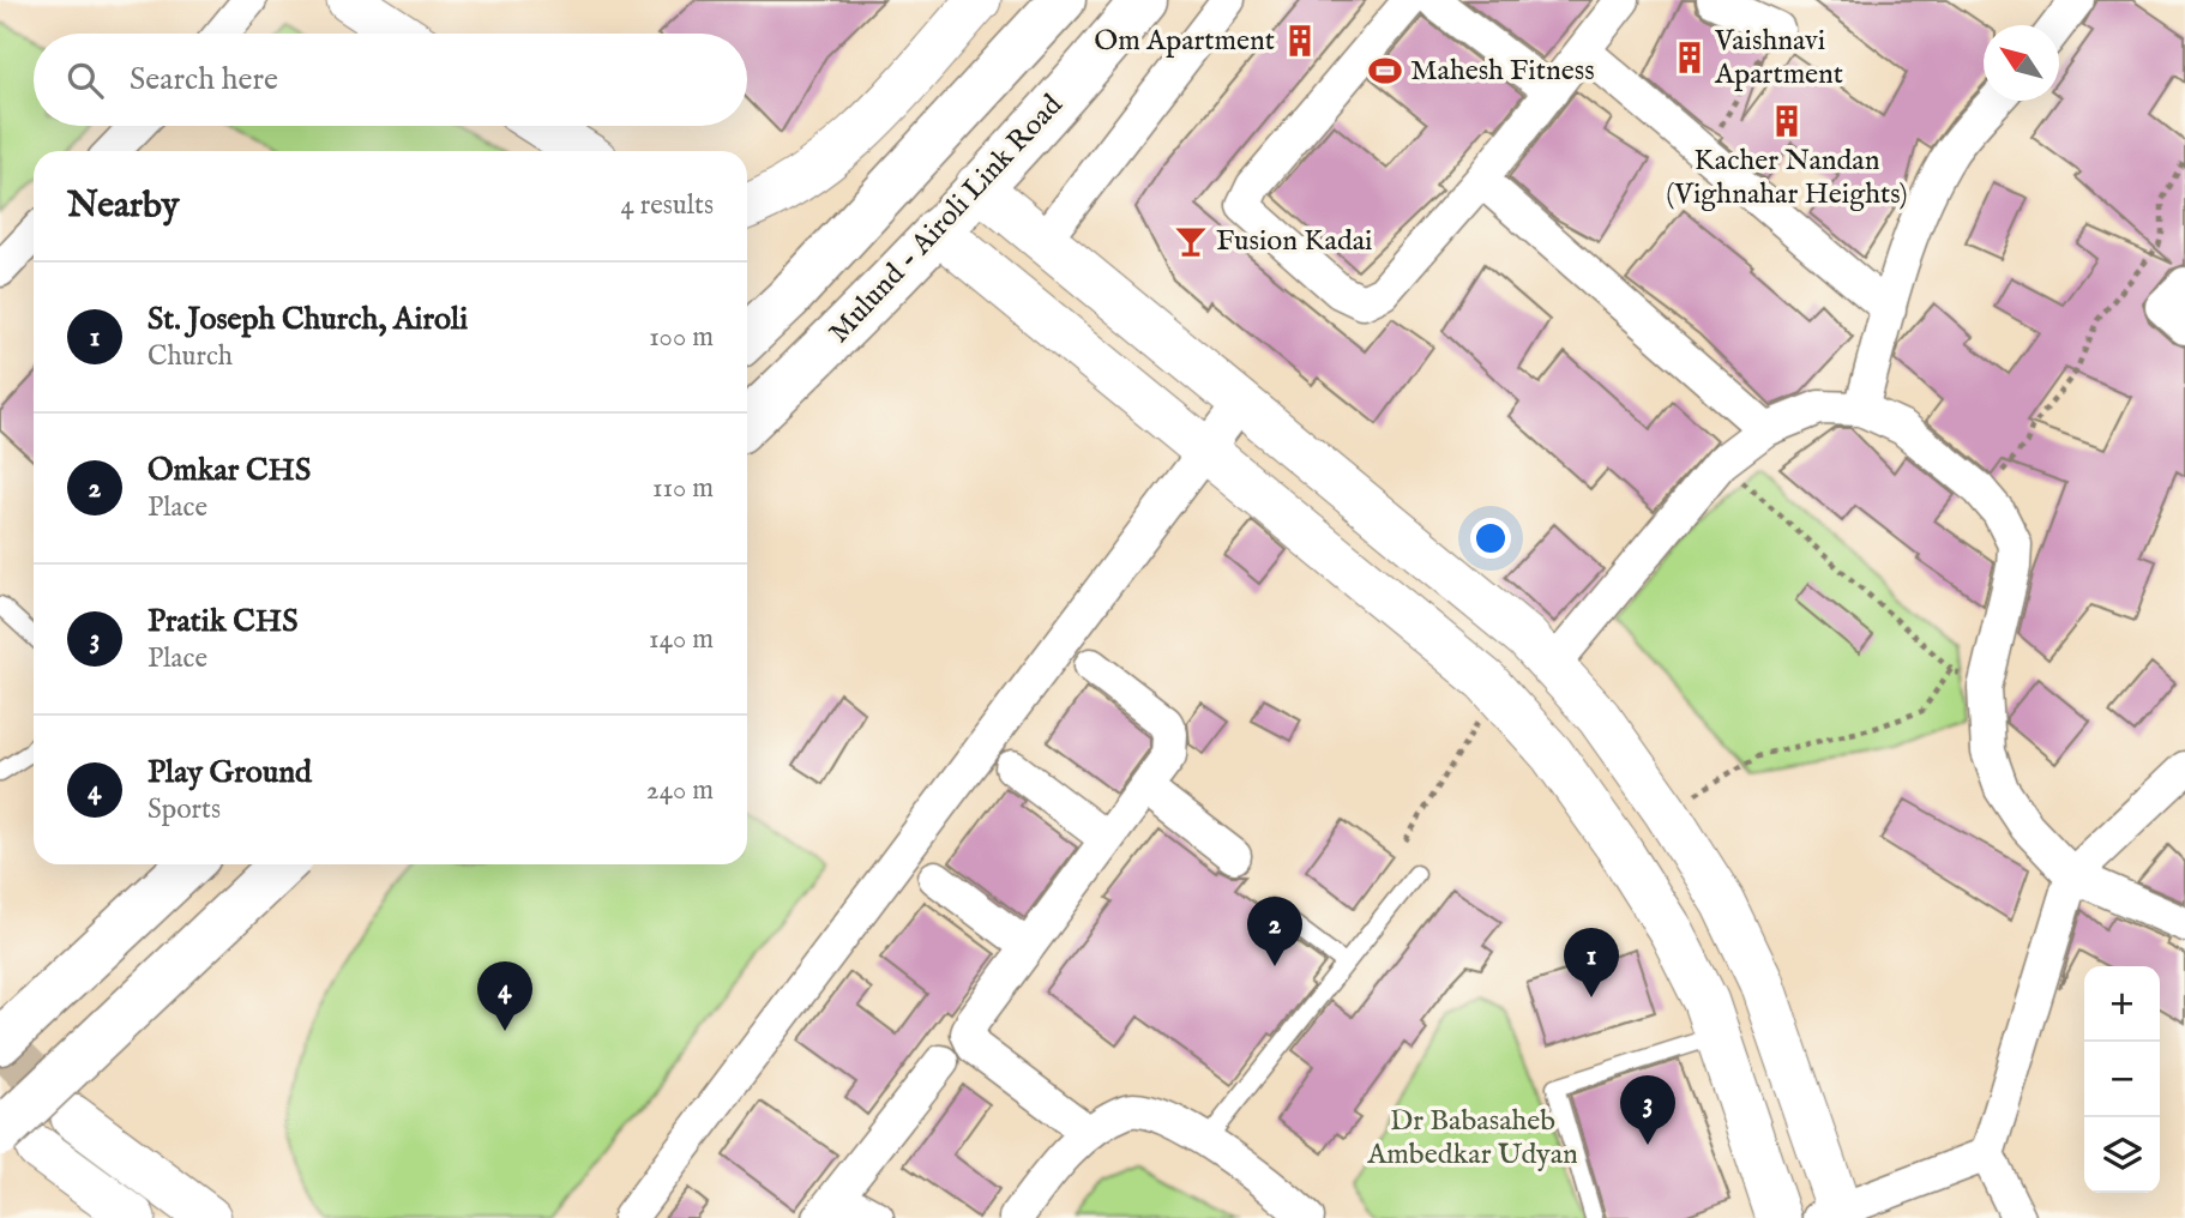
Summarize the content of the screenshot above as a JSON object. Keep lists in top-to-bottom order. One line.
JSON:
{"streets":{"main road":["Mulund - Airoli Link Road"]},"parks":["Dr Babasaheb Ambedkar Udyan"],"places":{"building":["Om Apartment","Vaishnavi Apartment","Kacher Nandan (Vighnahar Heights)"],"sports":["Mahesh Fitness"],"bar":["Fusion Kadai"]},"north":"top left","page":{"search":"Search here","heading":["Nearby","4 results"],"list":[{"mark":"1","name":"St. Joseph Church, Airoli","note":"Church","value":"100 m"},{"mark":"2","name":"Omkar CHS","note":"Place","value":"110 m"},{"mark":"3","name":"Pratik CHS","note":"Place","value":"140 m"},{"mark":"4","name":"Play Ground","note":"Sports","value":"240 m"}],"pins":["2","1","4","3"],"map_buttons":["+","−"]}}
